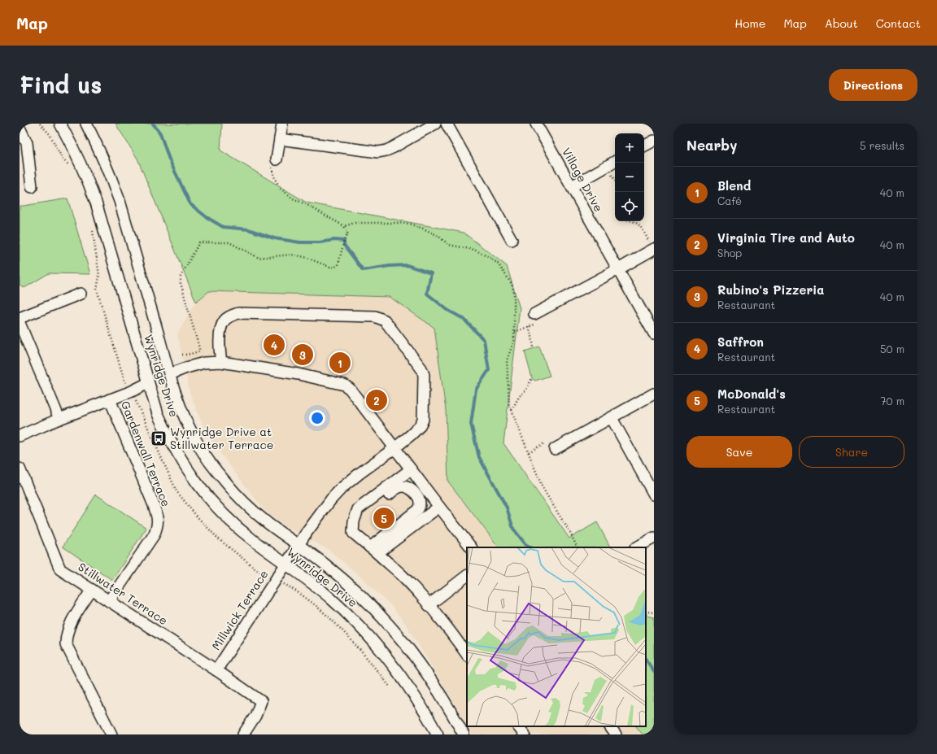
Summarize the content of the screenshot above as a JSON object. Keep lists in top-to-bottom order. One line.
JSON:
{"streets":{"street":["Village Drive","Wynridge Drive","Gardenwall Terrace","Stillwater Terrace","Millwick Terrace"]},"crossings":[["Wynridge Drive","Millwick Terrace"],["Gardenwall Terrace","Stillwater Terrace"],["Stillwater Terrace","Millwick Terrace"]],"places":{"bus stop":["Wynridge Drive at Stillwater Terrace"]},"page":{"header":"Map","nav":["Home","Map","About","Contact"],"buttons":["Directions",["Save","Share"]],"title":"Find us","heading":["Nearby","5 results"],"map_buttons":["+","−"],"list":[{"mark":"1","name":"Blend","note":"Café","value":"40 m"},{"mark":"2","name":"Virginia Tire and Auto","note":"Shop","value":"40 m"},{"mark":"3","name":"Rubino's Pizzeria","note":"Restaurant","value":"40 m"},{"mark":"4","name":"Saffron","note":"Restaurant","value":"50 m"},{"mark":"5","name":"McDonald's","note":"Restaurant","value":"70 m"}],"pins":["4","3","1","2","5"]}}
